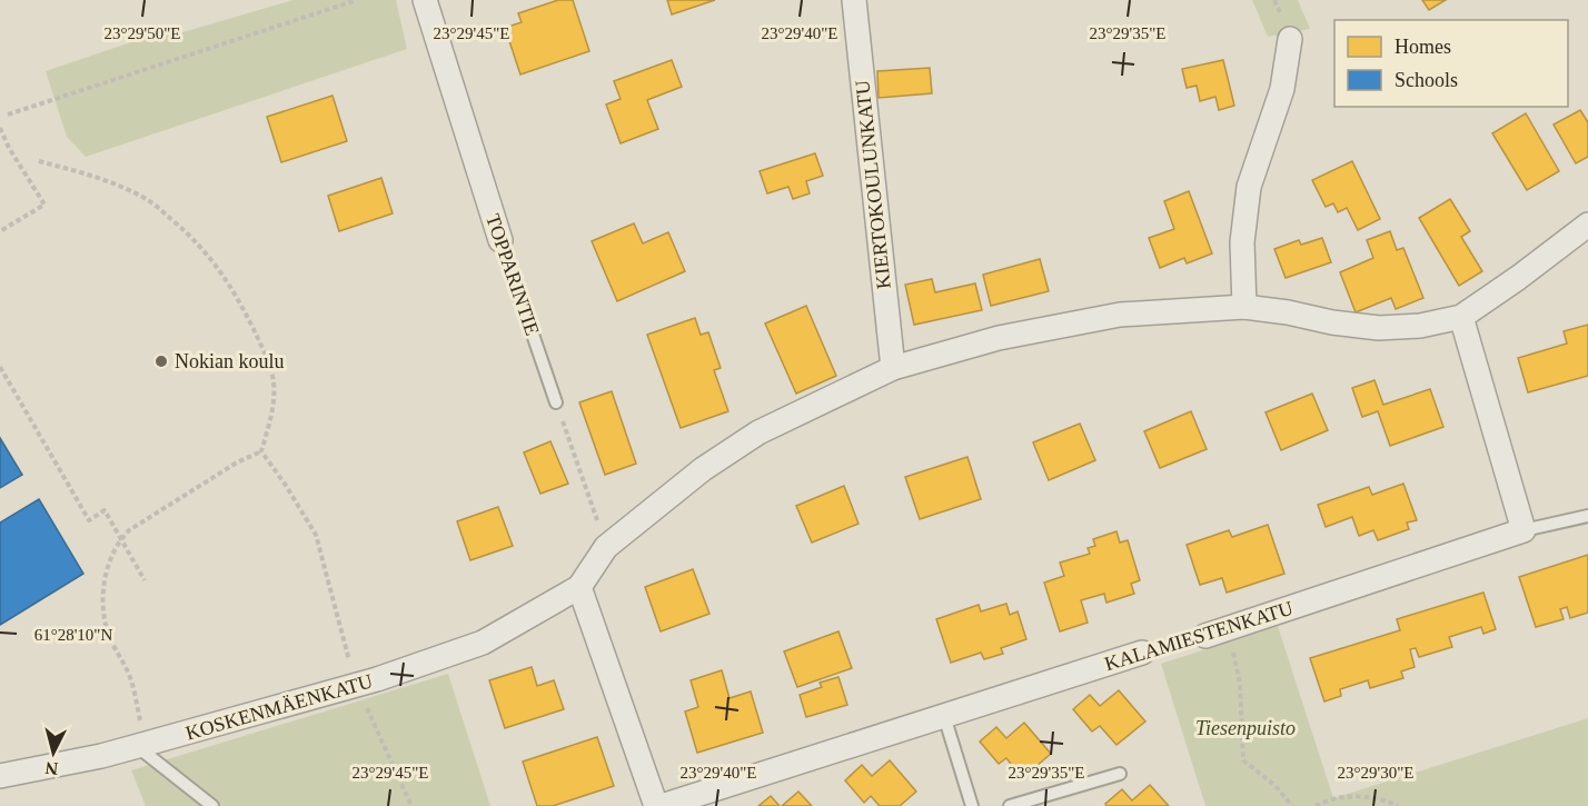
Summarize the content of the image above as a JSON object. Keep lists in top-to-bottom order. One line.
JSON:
{"streets":{"street":["KIERTOKOULUNKATU","TOPPARINTIE","KALAMIESTENKATU","KOSKENMÄENKATU"]},"crossings":[["KIERTOKOULUNKATU","KOSKENMÄENKATU"]],"parks":["Tiesenpuisto"],"places":["Nokian koulu"],"legend":["Homes","Schools"],"north":"bottom","coordinates":["23°29'50\"E","23°29'45\"E","23°29'40\"E","23°29'35\"E","61°28'10\"N","23°29'30\"E"]}
